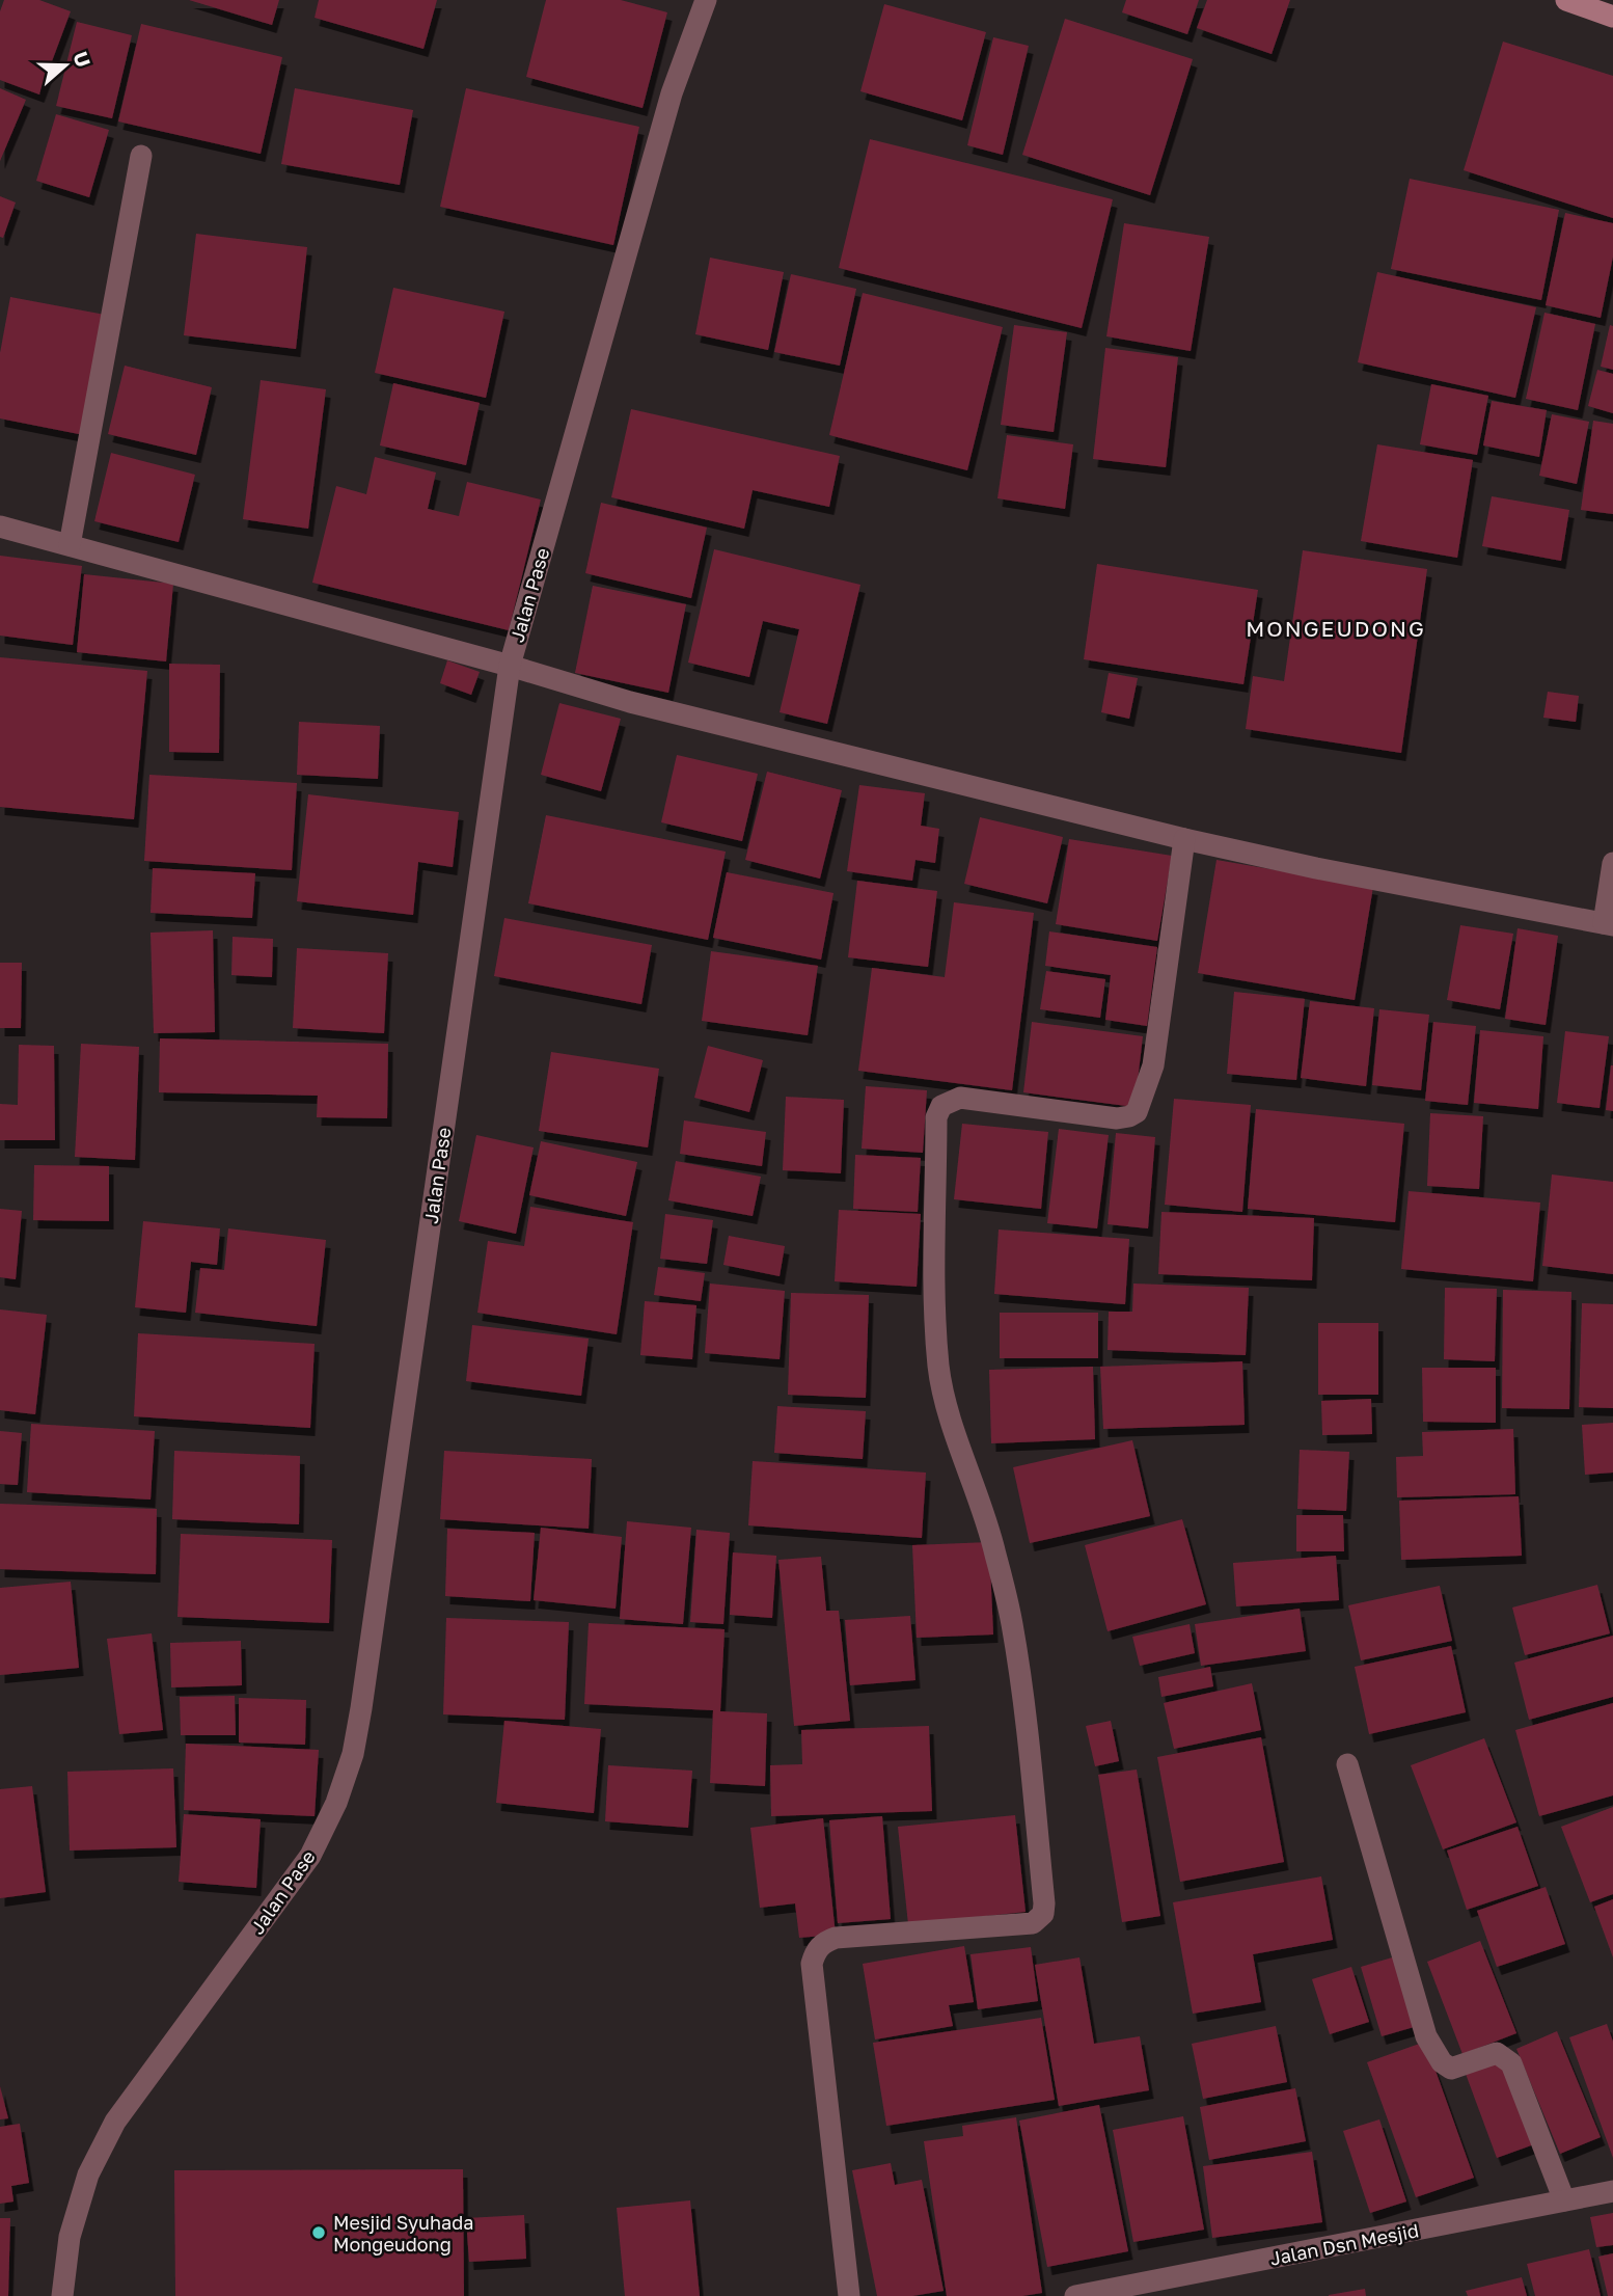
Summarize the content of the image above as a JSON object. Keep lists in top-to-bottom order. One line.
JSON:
{"streets":{"street":["Jalan Pase","Jalan Dsn Mesjid"]},"districts":["MONGEUDONG"],"places":["Mesjid Syuhada Mongeudong"],"north":"right"}
